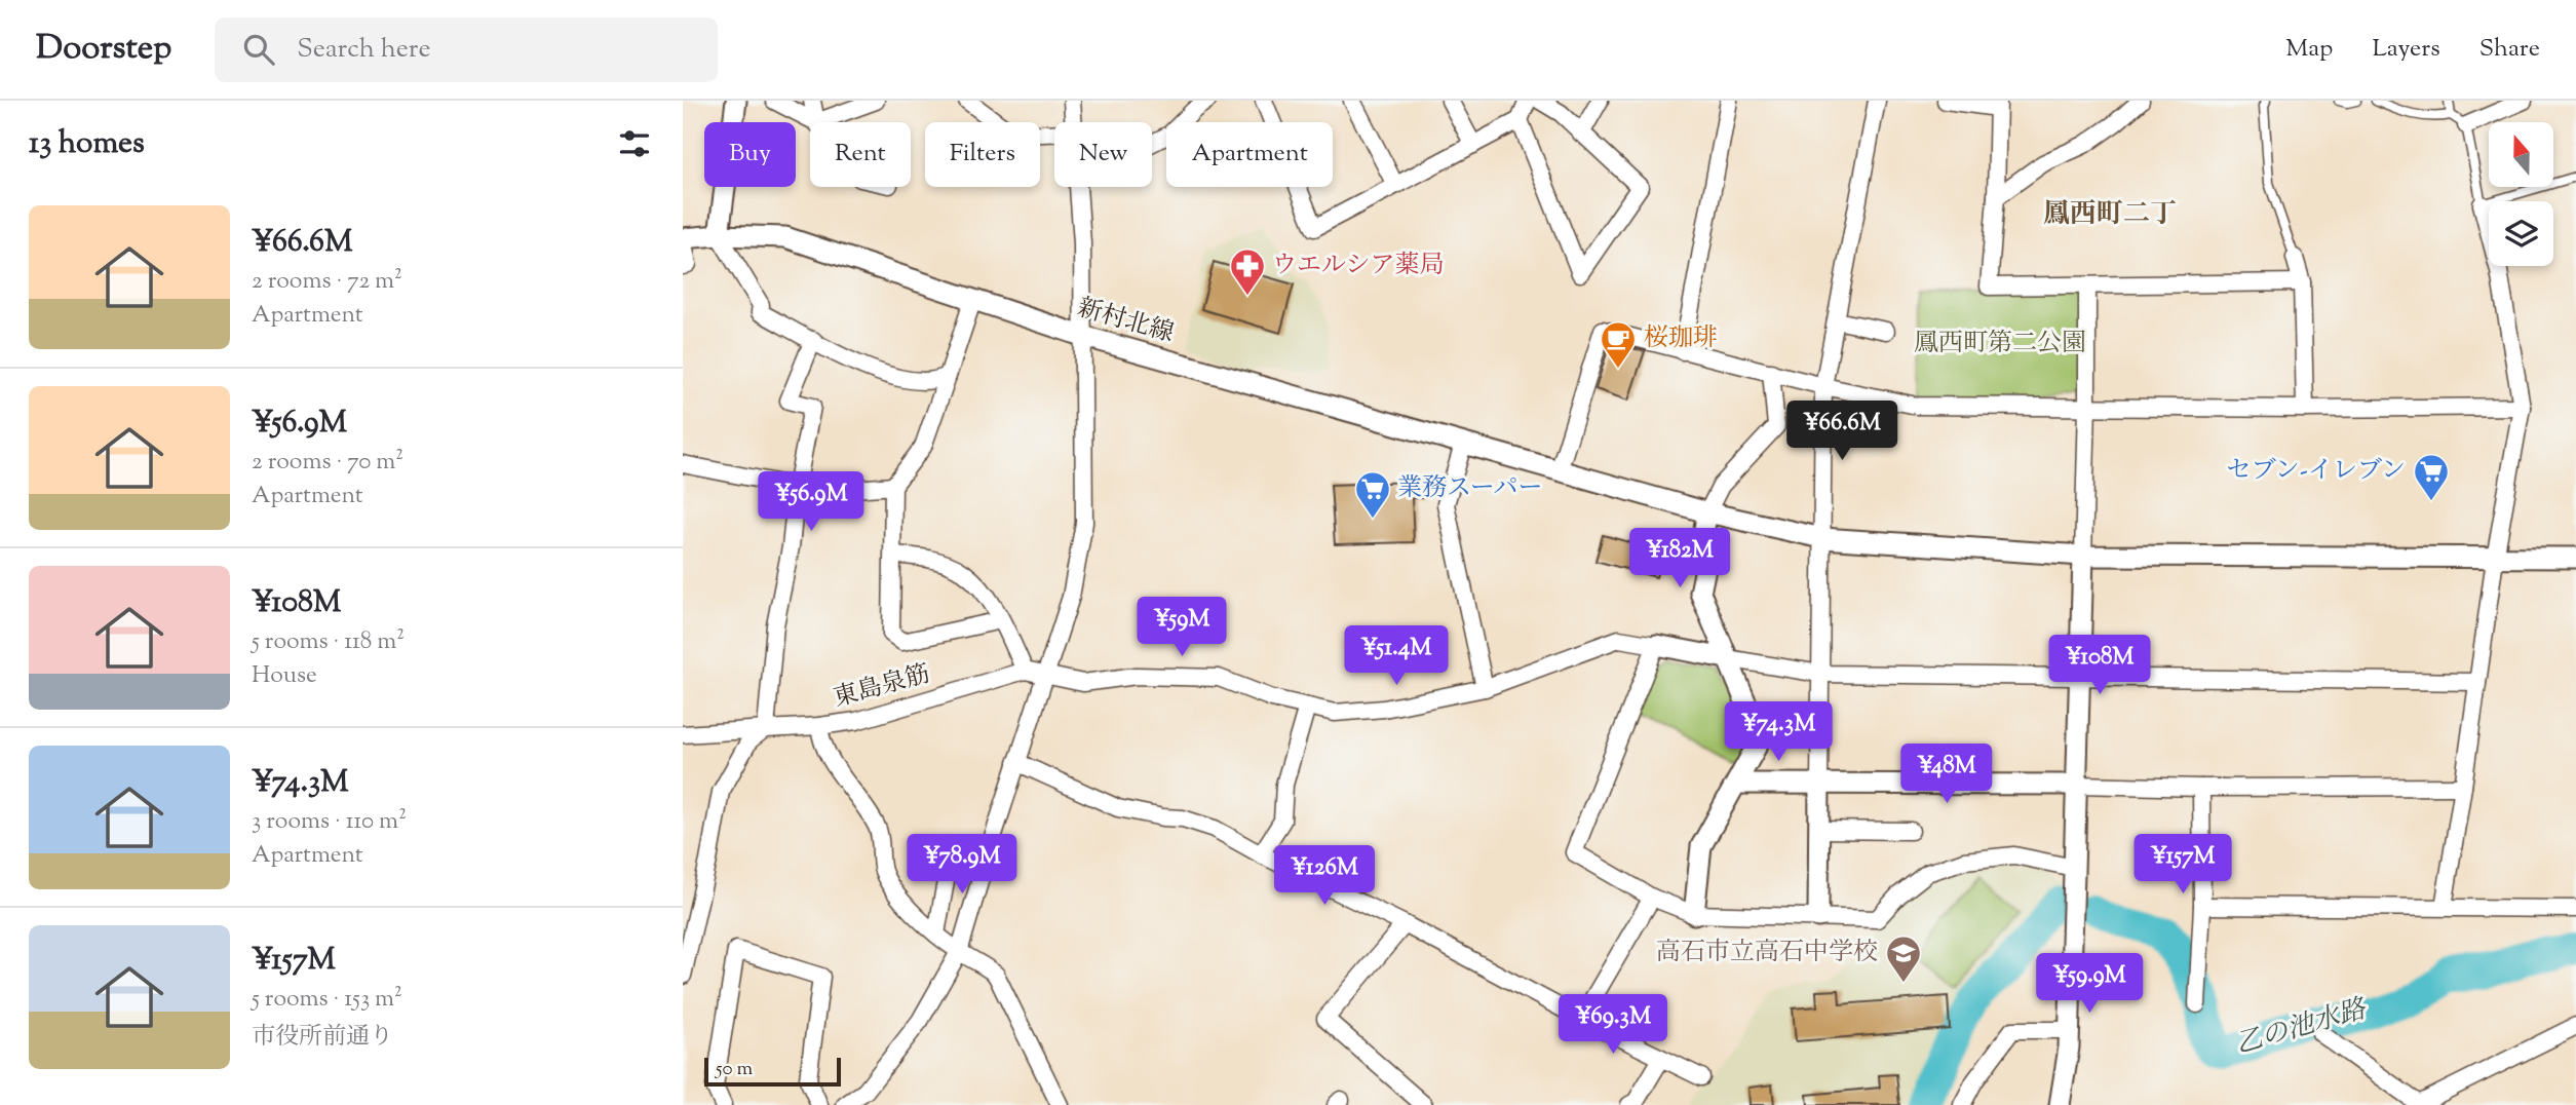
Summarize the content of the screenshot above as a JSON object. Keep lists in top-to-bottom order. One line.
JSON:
{"streets":{"street":["新村北線","東島泉筋"]},"districts":["鳳西町二丁"],"water":["乙の池水路"],"parks":["鳳西町第二公園"],"places":{"pharmacy":["ウエルシア薬局"],"cafe":["桜珈琲"],"supermarket":["セブン-イレブン","業務スーパー"],"school or university":["高石市立高石中学校"]},"scale_bar":"50 m","north":"top","page":{"header":"Doorstep","search":"Search here","nav":["Map","Layers","Share"],"heading":"13 homes","chip":["Buy","Rent","Filters","New","Apartment"],"list":[{"name":"¥66.6M","note":"2 rooms · 72 m² · Apartment"},{"name":"¥56.9M","note":"2 rooms · 70 m² · Apartment"},{"name":"¥108M","note":"5 rooms · 118 m² · House"},{"name":"¥74.3M","note":"3 rooms · 110 m² · Apartment"},{"name":"¥157M","note":"5 rooms · 153 m² · 市役所前通り"}],"price":["¥66.6M","¥56.9M","¥182M","¥59M","¥51.4M","¥108M","¥74.3M","¥48M","¥78.9M","¥157M","¥126M","¥59.9M","¥69.3M"],"scale":"50 m"}}
